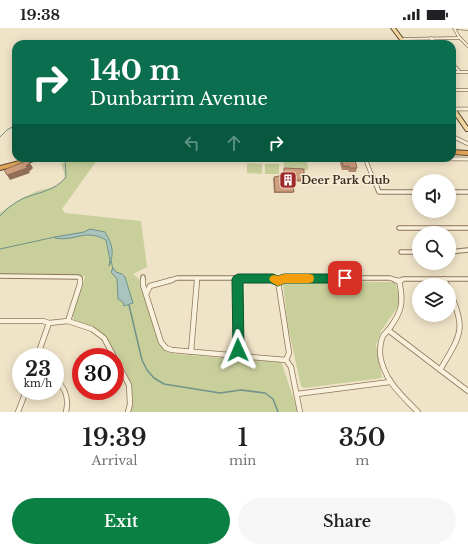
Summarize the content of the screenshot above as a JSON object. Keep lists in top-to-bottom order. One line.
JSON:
{"places":{"building":["Deer Park Club"]},"page":{"status":"19:38","turn":["140 m","Dunbarrim Avenue"],"speed":"23 km/h","limit":"30","eta":["19:39","Arrival","1","min","350","m"],"buttons":["Exit","Share"]}}
